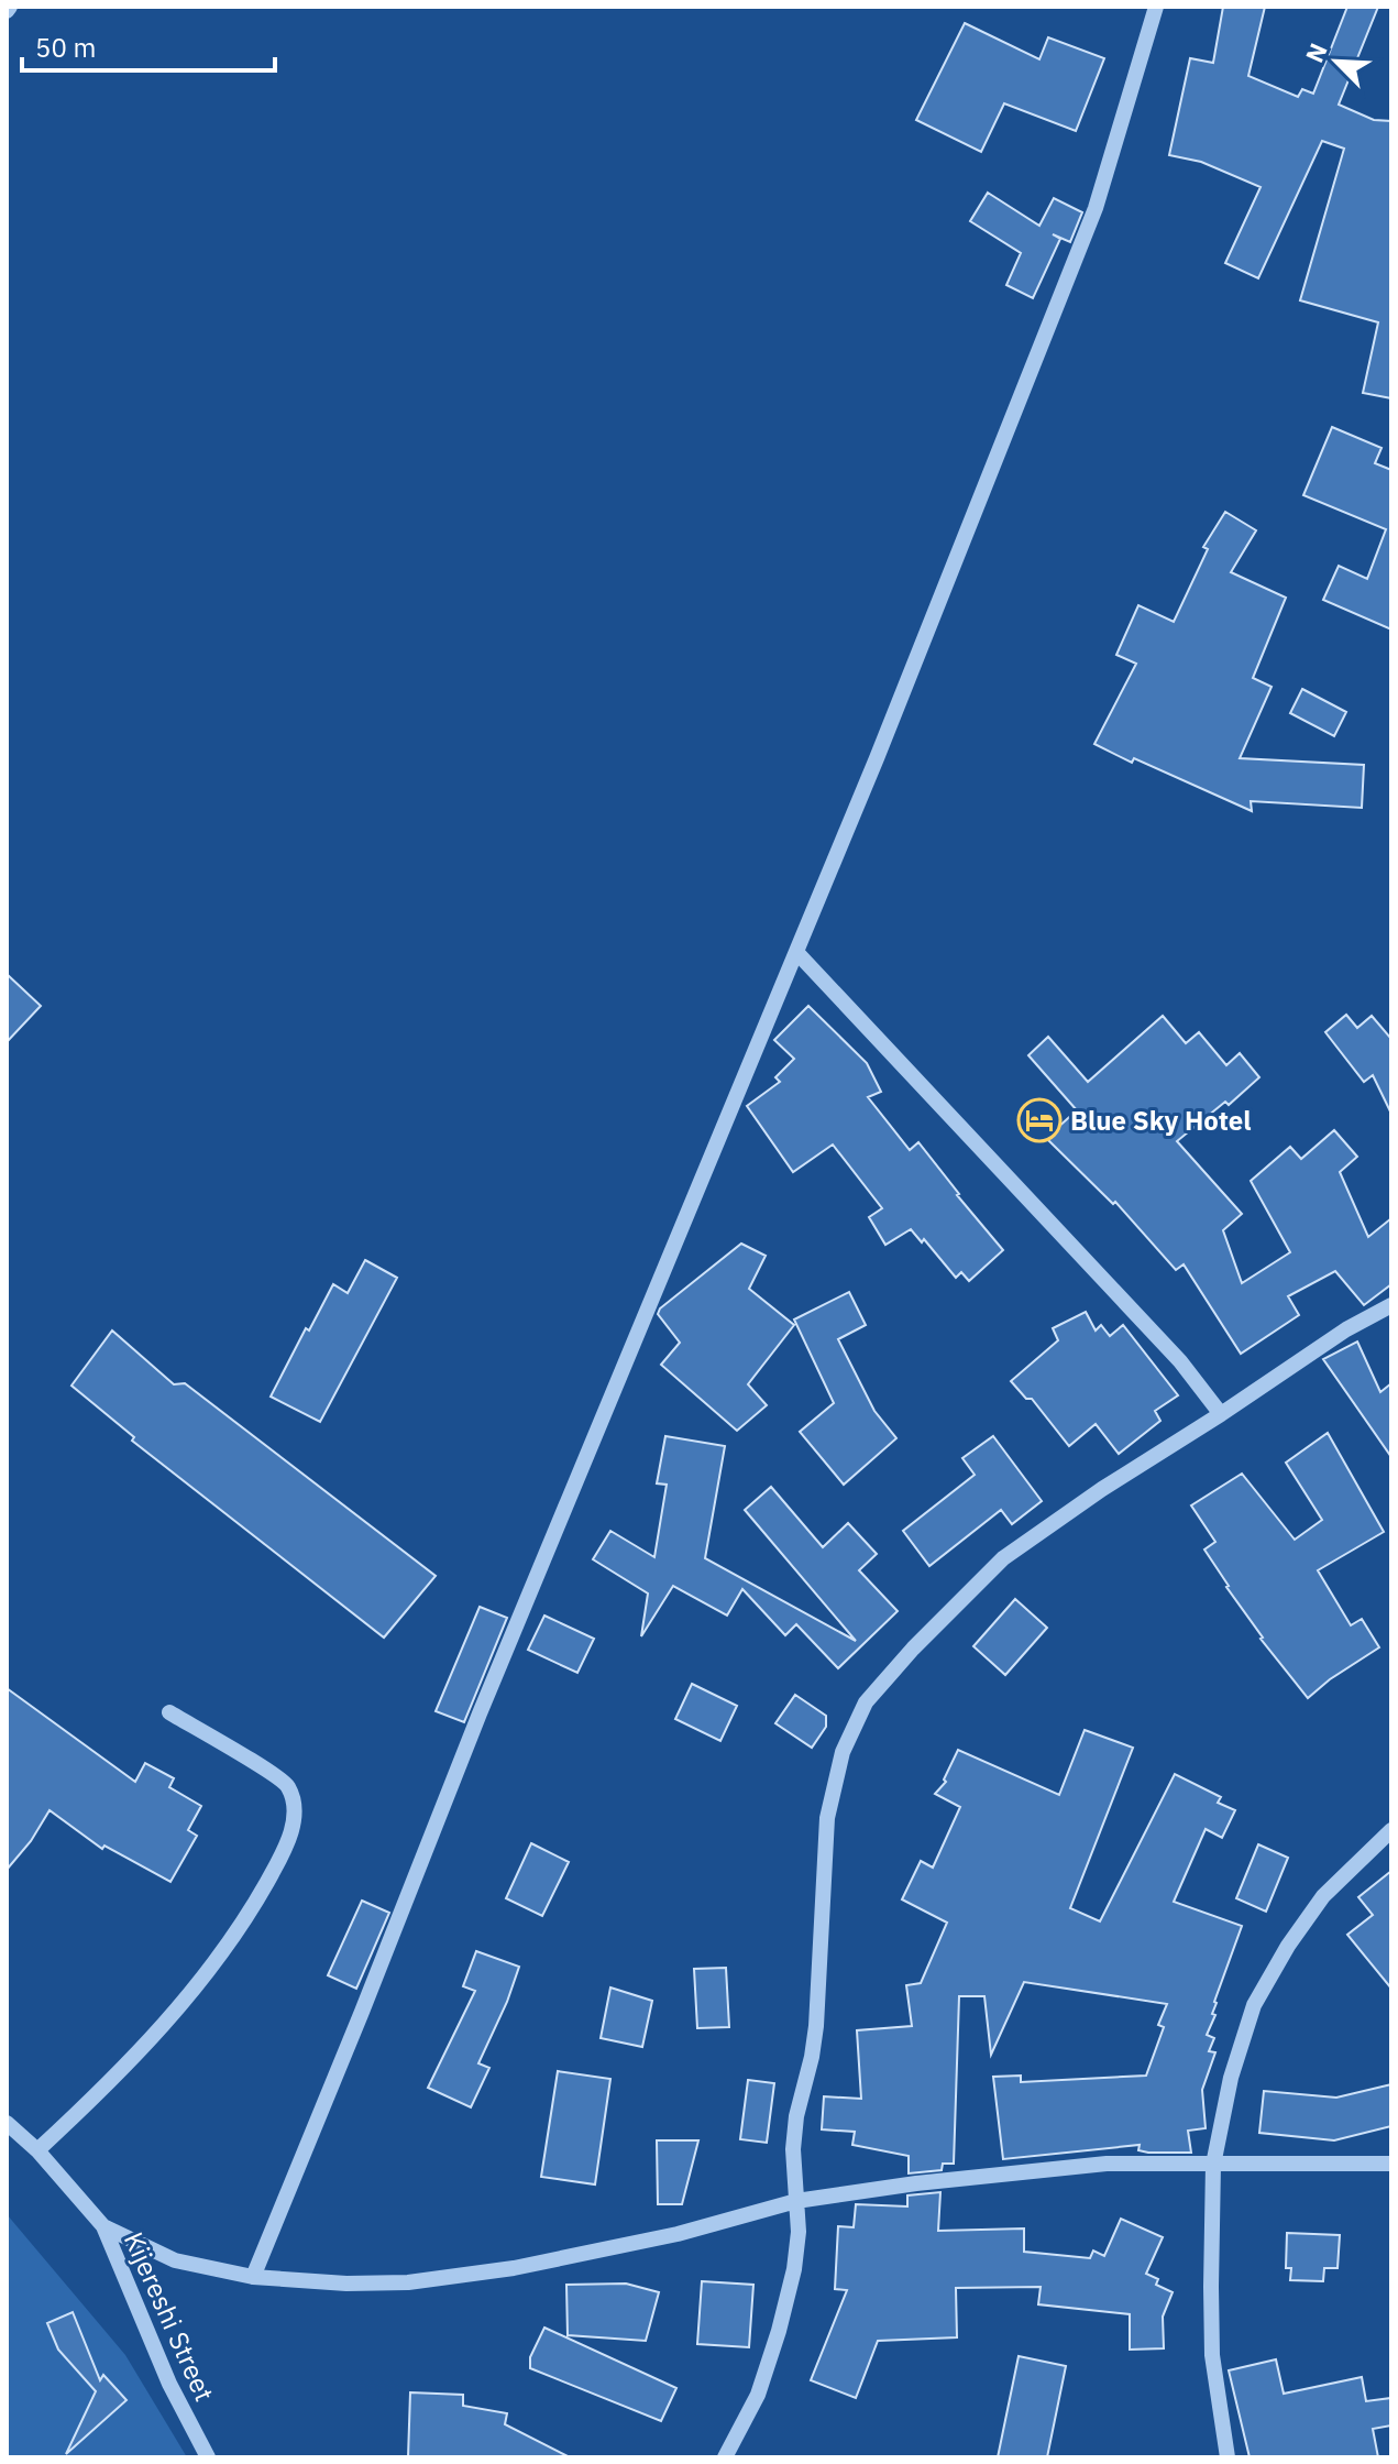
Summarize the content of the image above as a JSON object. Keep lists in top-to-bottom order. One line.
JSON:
{"streets":{"street":["Kijereshi Street"]},"places":{"hotel":["Blue Sky Hotel"]},"scale_bar":"50 m","north":"top left"}
